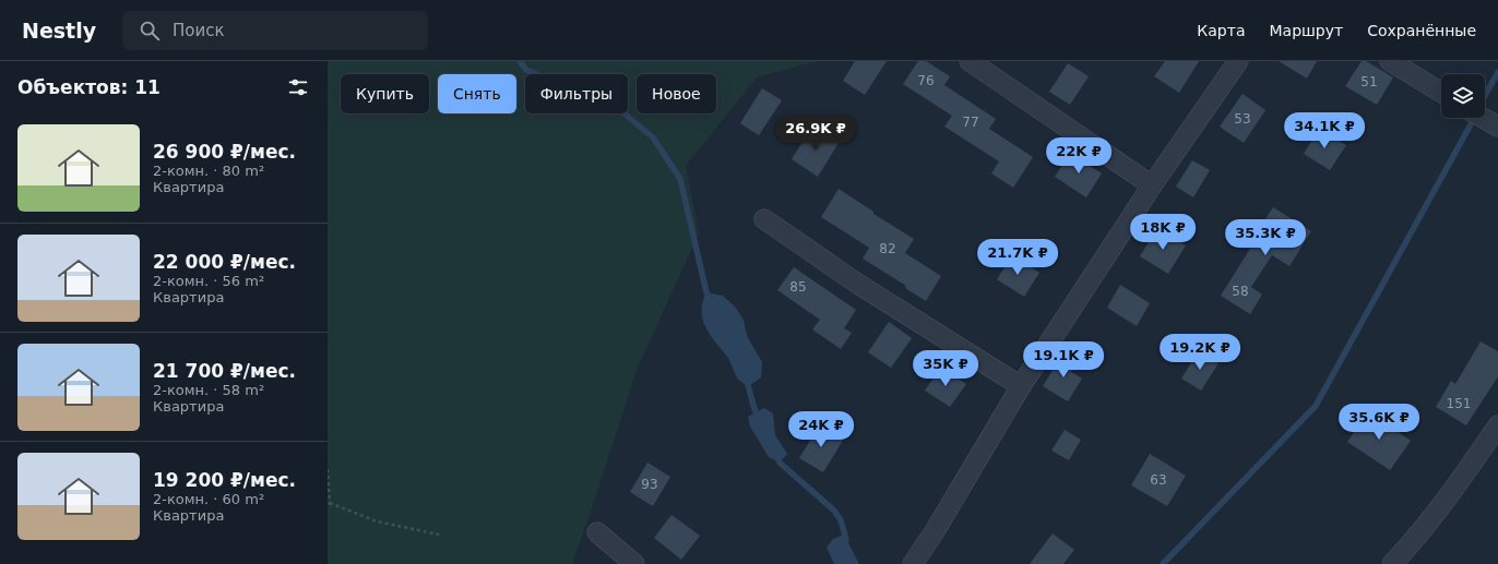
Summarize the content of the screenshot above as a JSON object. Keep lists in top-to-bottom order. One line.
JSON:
{"house_numbers":["76","51","53","77","82","85","58","151","63","93"],"page":{"header":"Nestly","search":"Поиск","nav":["Карта","Маршрут","Сохранённые"],"heading":"Объектов: 11","chip":["Купить","Снять","Фильтры","Новое"],"price":["34.1K ₽","26.9K ₽","22K ₽","18K ₽","35.3K ₽","21.7K ₽","19.2K ₽","19.1K ₽","35K ₽","35.6K ₽","24K ₽"],"list":[{"name":"26 900 ₽/мес.","note":"2-комн. · 80 m² · Квартира"},{"name":"22 000 ₽/мес.","note":"2-комн. · 56 m² · Квартира"},{"name":"21 700 ₽/мес.","note":"2-комн. · 58 m² · Квартира"},{"name":"19 200 ₽/мес.","note":"2-комн. · 60 m² · Квартира"}]}}
